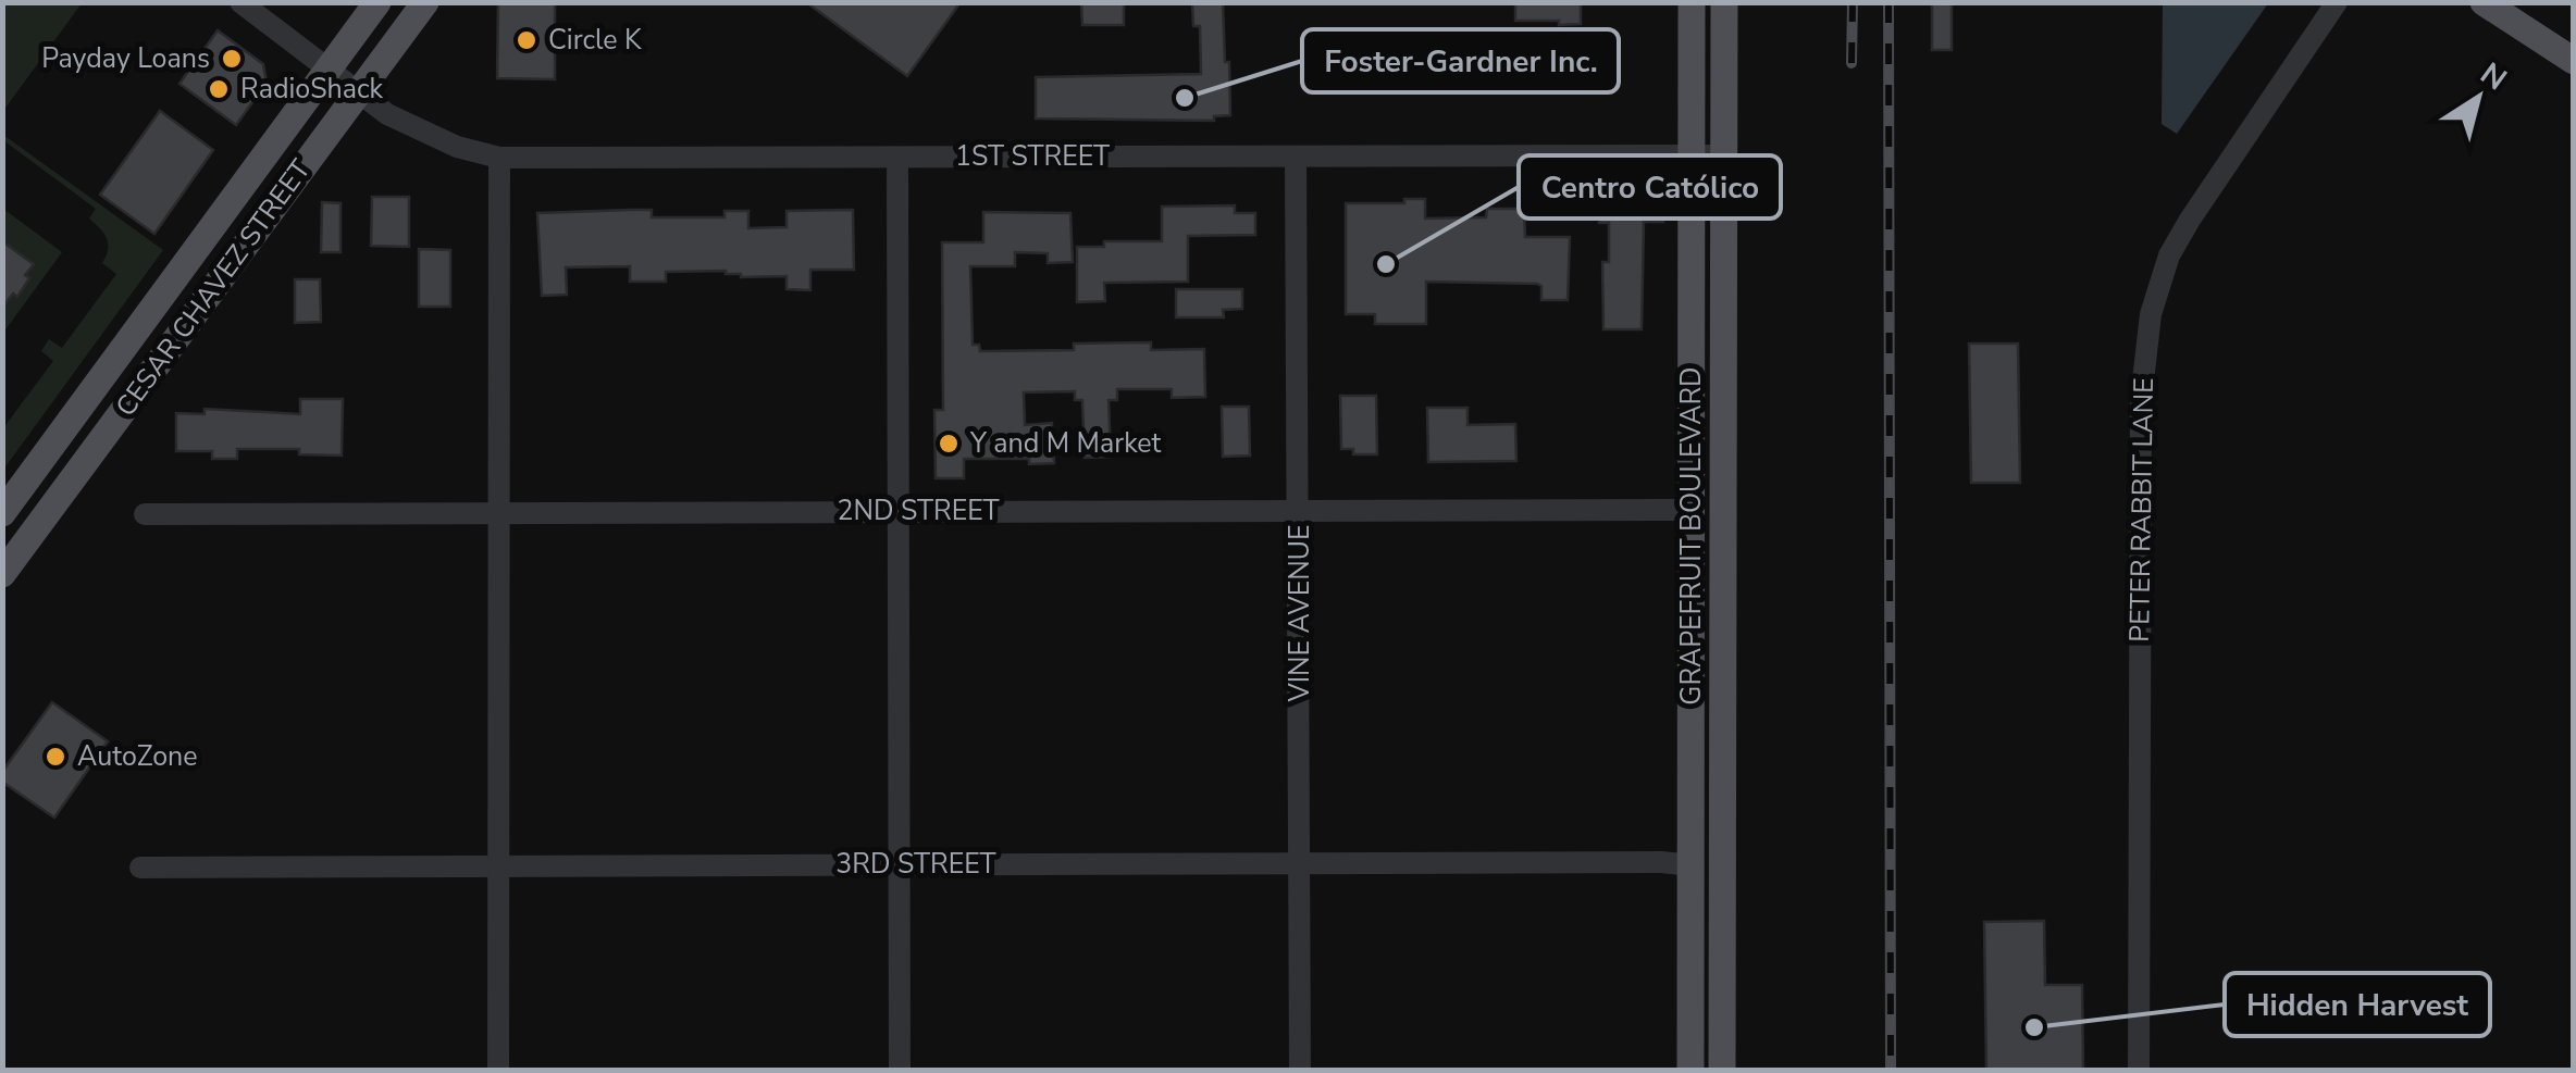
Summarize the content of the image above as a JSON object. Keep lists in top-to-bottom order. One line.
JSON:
{"streets":{"main road":["CESAR CHAVEZ STREET","GRAPEFRUIT BOULEVARD"],"street":["1ST STREET","PETER RABBIT LANE","2ND STREET","VINE AVENUE","3RD STREET"]},"crossings":[["1ST STREET","CESAR CHAVEZ STREET"],["1ST STREET","GRAPEFRUIT BOULEVARD"],["1ST STREET","VINE AVENUE"],["2ND STREET","GRAPEFRUIT BOULEVARD"],["2ND STREET","VINE AVENUE"],["GRAPEFRUIT BOULEVARD","3RD STREET"],["VINE AVENUE","3RD STREET"]],"places":["Circle K","Payday Loans","RadioShack","Foster-Gardner Inc.","Centro Católico","Y and M Market","AutoZone","Hidden Harvest"],"north":"top right"}
